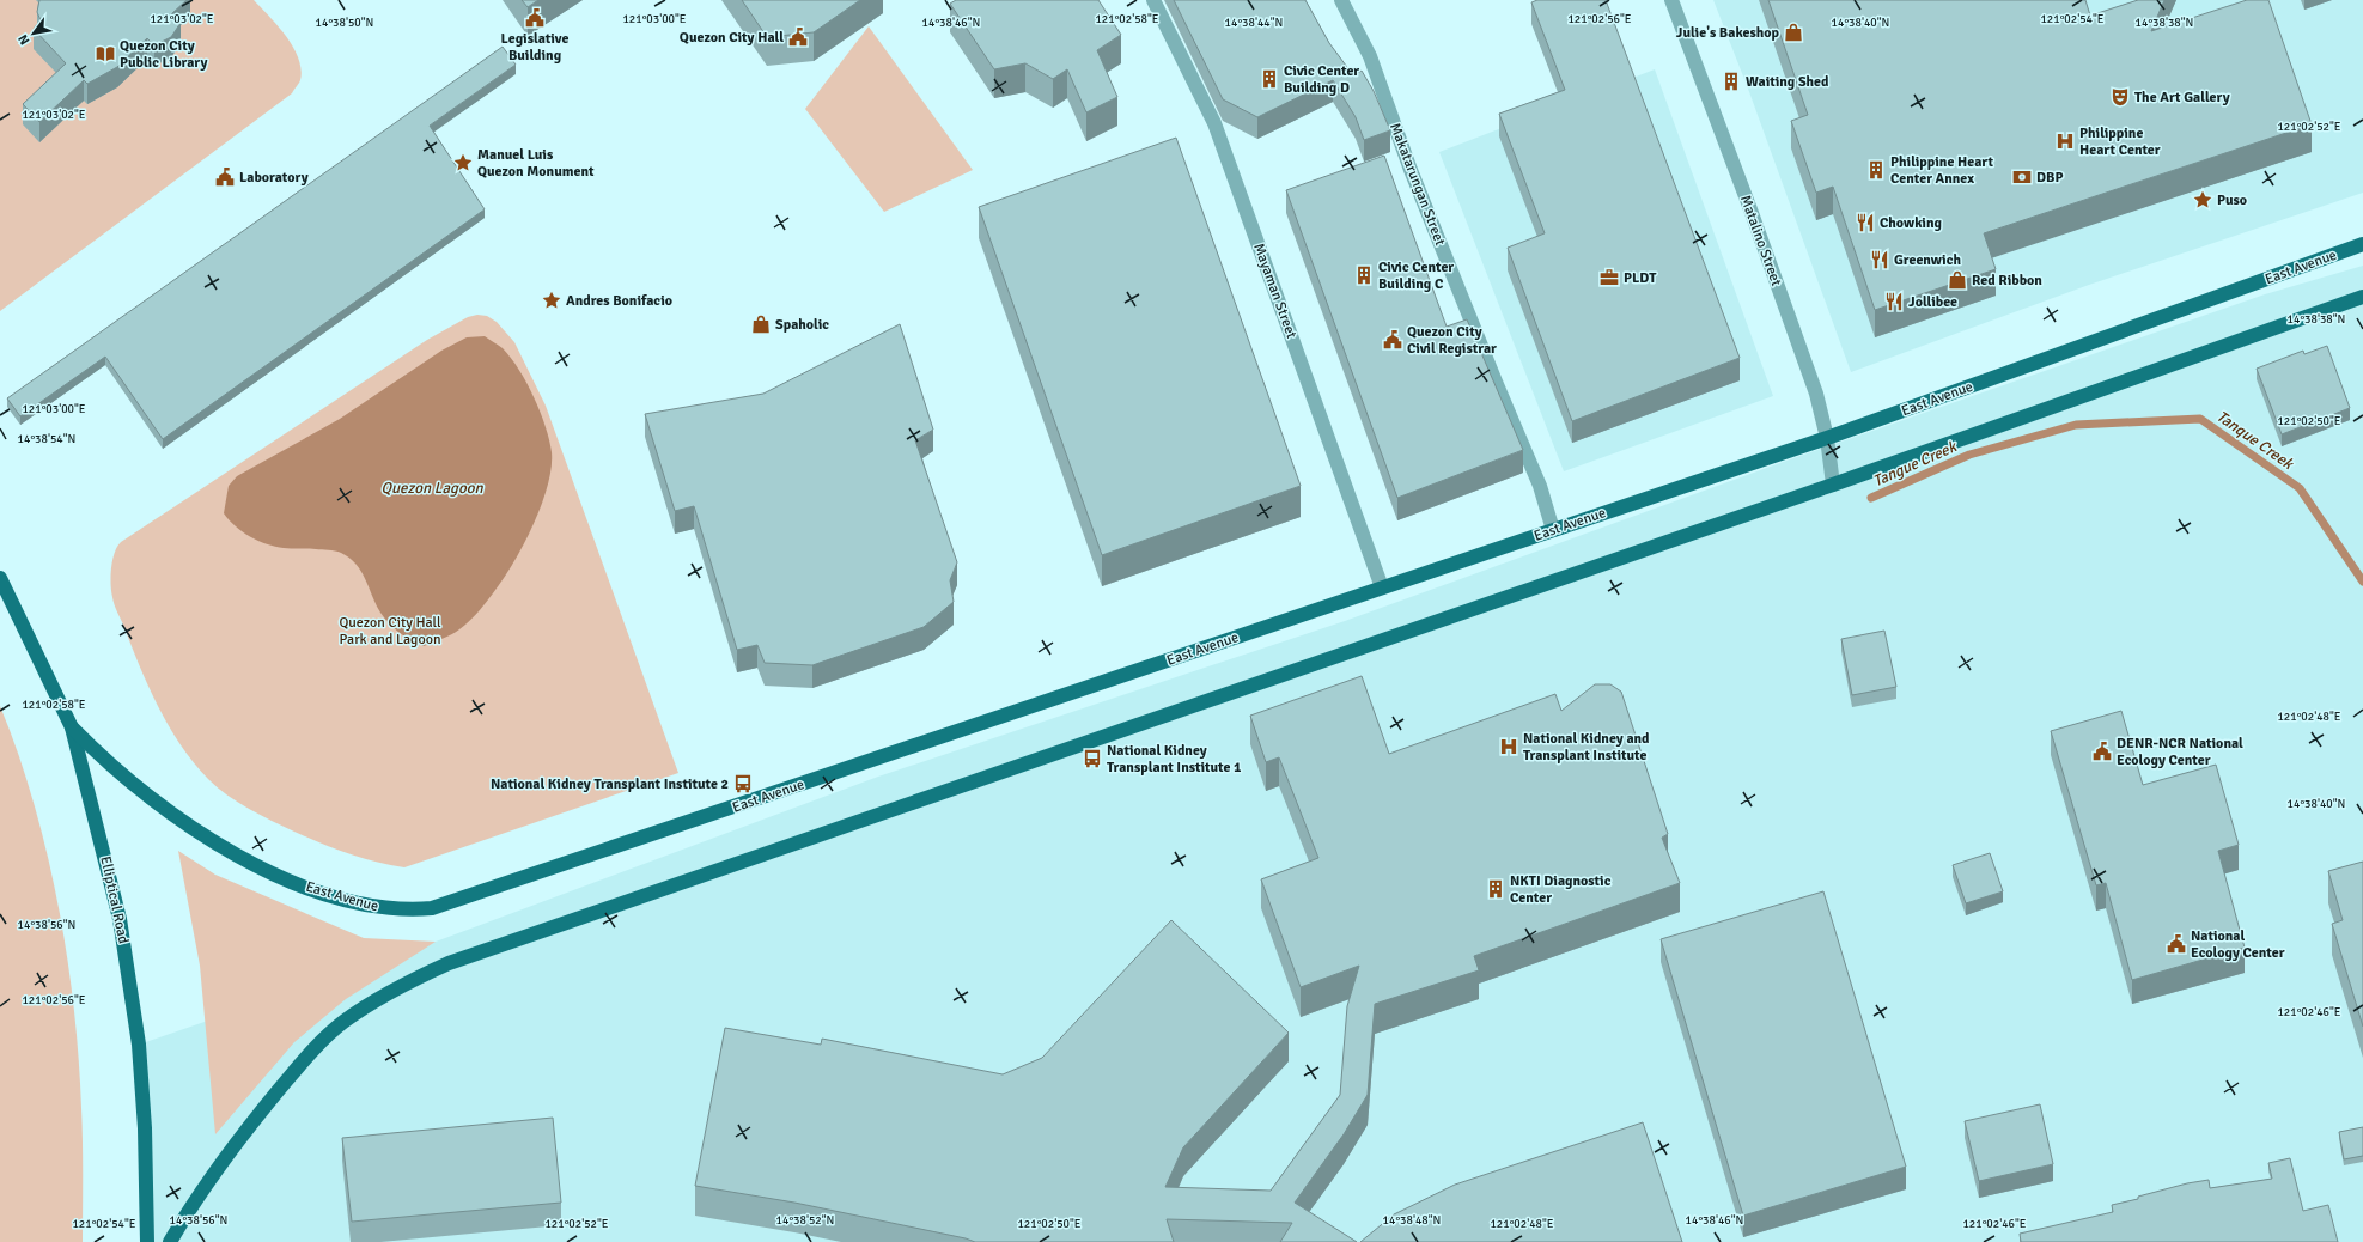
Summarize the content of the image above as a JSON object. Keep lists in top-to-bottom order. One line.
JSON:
{"streets":{"main road":["East Avenue","Elliptical Road"],"street":["Makatarungan Street","Matalino Street","Mayaman Street"]},"crossings":[["Makatarungan Street","East Avenue"],["Matalino Street","East Avenue"],["East Avenue","Mayaman Street"],["East Avenue","Elliptical Road"]],"water":["Tanque Creek","Tangue Creek","Quezon Lagoon"],"parks":["Quezon City Hall Park and Lagoon"],"places":{"public building":["Legislative Building","Quezon City Hall","Laboratory","Quezon City Civil Registrar","DENR-NCR National Ecology Center","National Ecology Center"],"shop":["Julie's Bakeshop","Red Ribbon","Spaholic"],"library":["Quezon City Public Library"],"building":["Civic Center Building D","Waiting Shed","Philippine Heart Center Annex","Civic Center Building C","NKTI Diagnostic Center"],"theatre":["The Art Gallery"],"hospital":["Philippine Heart Center","National Kidney and Transplant Institute"],"place":["Manuel Luis Quezon Monument","Puso","Andres Bonifacio"],"bank":["DBP"],"restaurant":["Chowking","Greenwich","Jollibee"],"office":["PLDT"],"bus stop":["National Kidney Transplant Institute 1","National Kidney Transplant Institute 2"]},"north":"bottom left","coordinates":["121°03'02\"E","121°03'00\"E","121°02'56\"E","121°02'54\"E","121°02'58\"E","14°38'38\"N","14°38'50\"N","14°38'46\"N","14°38'44\"N","14°38'40\"N","121°02'52\"E","121°02'50\"E","14°38'54\"N","121°02'48\"E","14°38'56\"N","121°02'46\"E","14°38'52\"N","14°38'48\"N"]}
